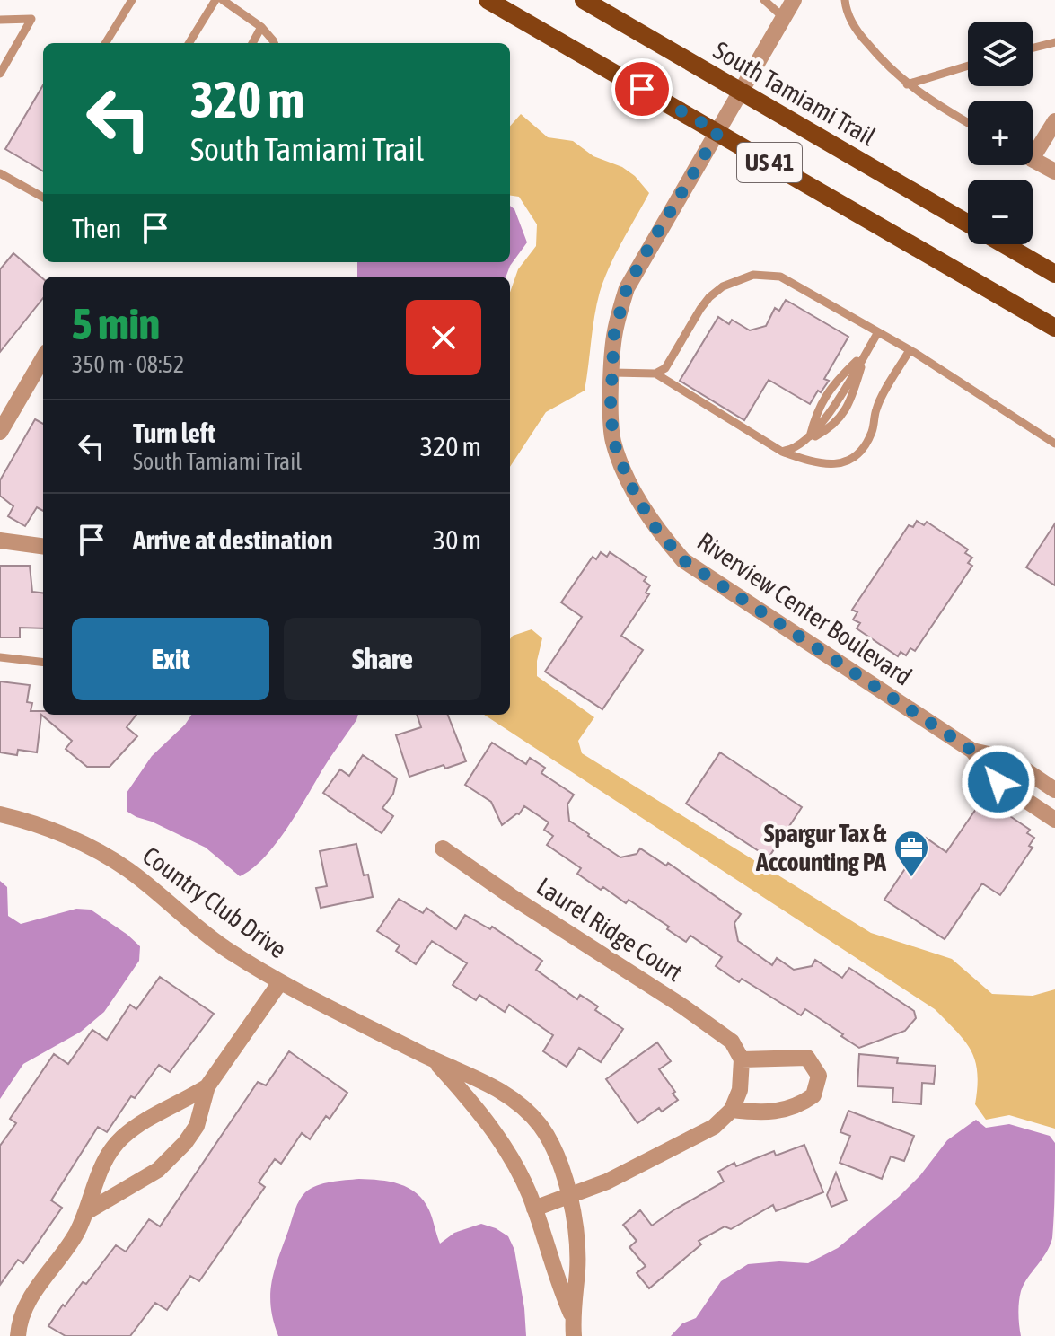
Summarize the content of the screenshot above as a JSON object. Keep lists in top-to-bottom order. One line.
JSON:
{"streets":{"main road":["South Tamiami Trail","US 41"],"street":["Riverview Center Boulevard","Country Club Drive","Laurel Ridge Court"]},"crossings":[["South Tamiami Trail","Riverview Center Boulevard"],["US 41","Riverview Center Boulevard"]],"places":{"office":["Spargur Tax & Accounting PA"]},"page":{"map_buttons":["+","−"],"turn":["320 m","South Tamiami Trail"],"then":"Then","heading":["5 min","350 m · 08:52"],"list":[{"name":"Turn left","note":"South Tamiami Trail","value":"320 m"},{"name":"Arrive at destination","value":"30 m"}],"buttons":["Exit","Share"]}}
